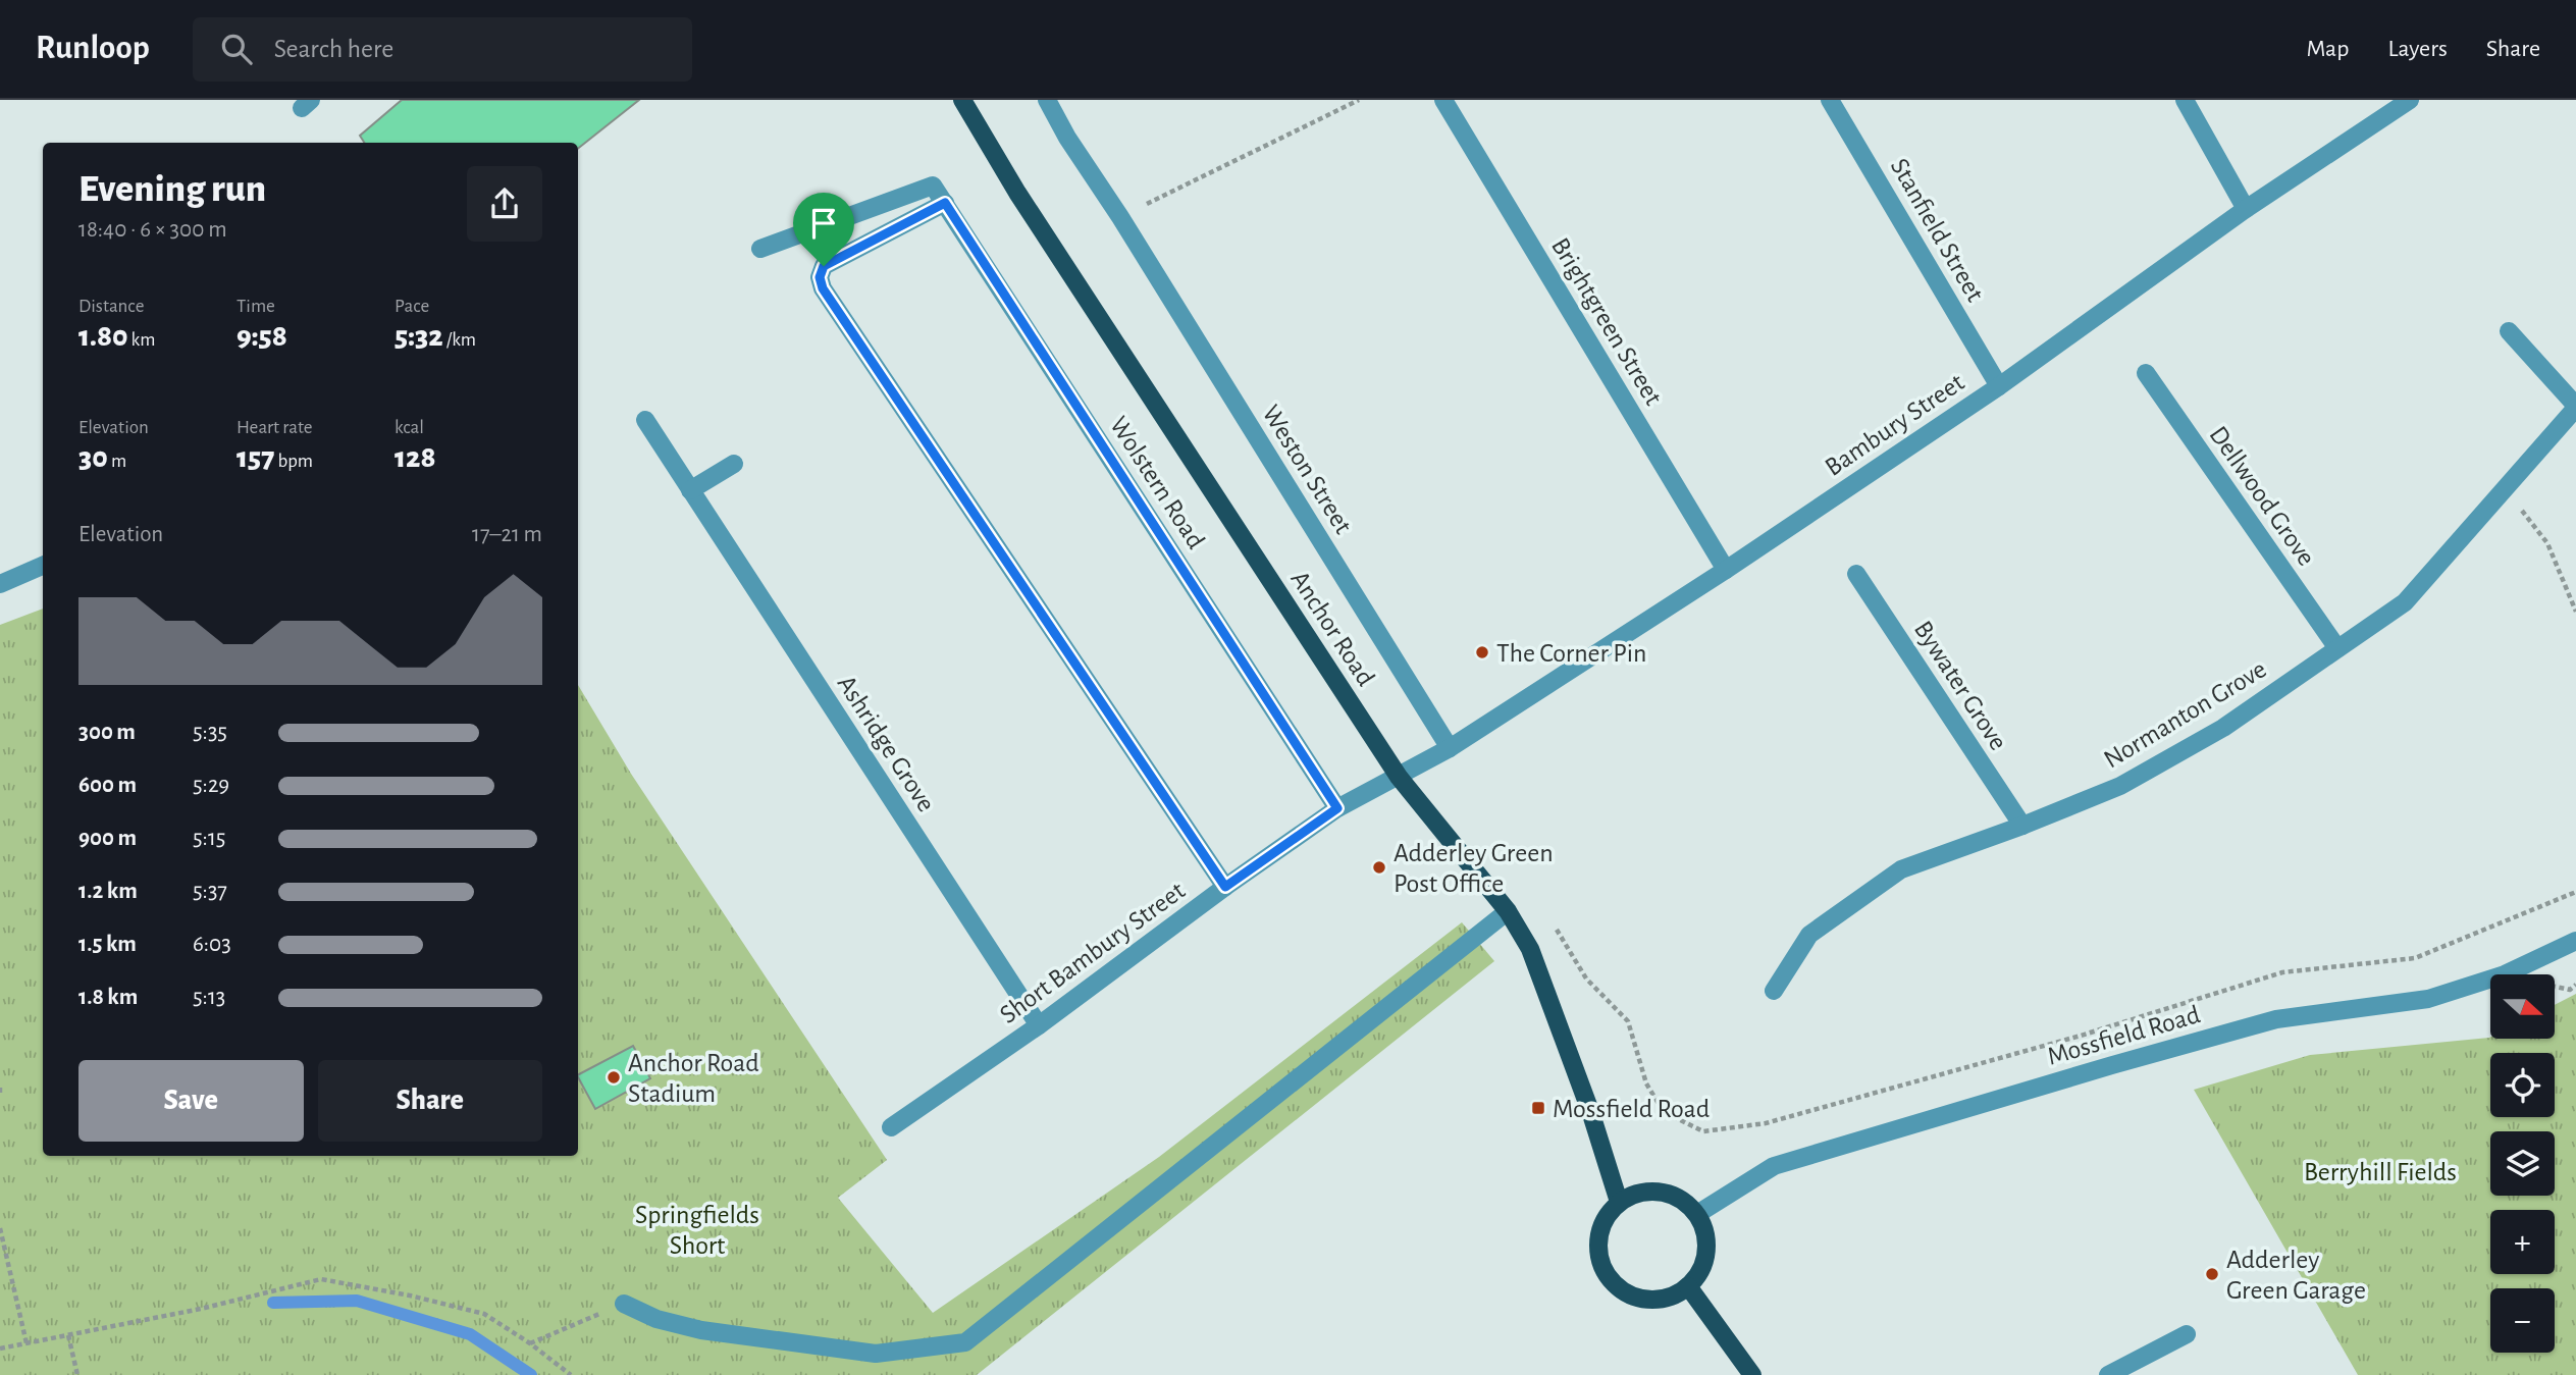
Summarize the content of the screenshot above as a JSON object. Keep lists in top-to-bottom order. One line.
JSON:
{"streets":{"main road":["Anchor Road"],"street":["Stanfield Street","Brightgreen Street","Bambury Street","Weston Street","Wolstern Road","Dellwood Grove","Bywater Grove","Normanton Grove","Ashridge Grove","Short Bambury Street","Mossfield Road"]},"crossings":[["Stanfield Street","Bambury Street"],["Brightgreen Street","Bambury Street"],["Bambury Street","Weston Street"],["Bambury Street","Anchor Road"],["Bambury Street","Short Bambury Street"],["Wolstern Road","Short Bambury Street"],["Dellwood Grove","Normanton Grove"],["Anchor Road","Short Bambury Street"],["Anchor Road","Mossfield Road"],["Bywater Grove","Normanton Grove"],["Ashridge Grove","Short Bambury Street"]],"parks":["Berryhill Fields","Springfields Short"],"places":{"other":["The Corner Pin","Adderley Green Post Office","Anchor Road Stadium","Adderley Green Garage"],"transit":["Mossfield Road"]},"north":"right","page":{"header":"Runloop","search":"Search here","nav":["Map","Layers","Share"],"heading":["Evening run","18:40 · 6 × 300 m"],"stats":[["Distance","1.80 km"],["Time","9:58"],["Pace","5:32 /km"],["Elevation","30 m"],["Heart rate","157 bpm"],["kcal","128"]],"chart":["Elevation","17–21 m"],"list":[{"name":"300 m","note":"5:35"},{"name":"600 m","note":"5:29"},{"name":"900 m","note":"5:15"},{"name":"1.2 km","note":"5:37"},{"name":"1.5 km","note":"6:03"},{"name":"1.8 km","note":"5:13"}],"map_buttons":["+","−"],"buttons":["Save","Share"]}}
